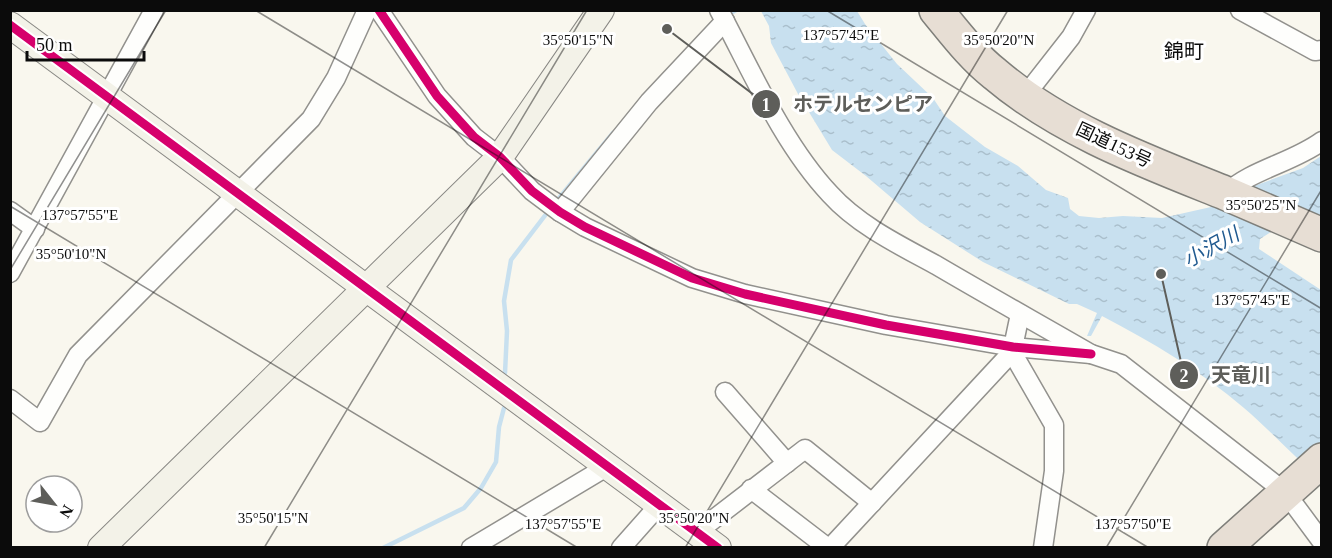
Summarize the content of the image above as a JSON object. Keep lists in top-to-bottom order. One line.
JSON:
{"streets":{"highway":["国道153号"]},"districts":["錦町"],"water":["小沢川"],"places":["ホテルセンピア","天竜川"],"scale_bar":"50 m","north":"bottom right","coordinates":["137°57'45\"E","35°50'15\"N","35°50'20\"N","35°50'25\"N","137°57'55\"E","35°50'10\"N","137°57'50\"E"]}
